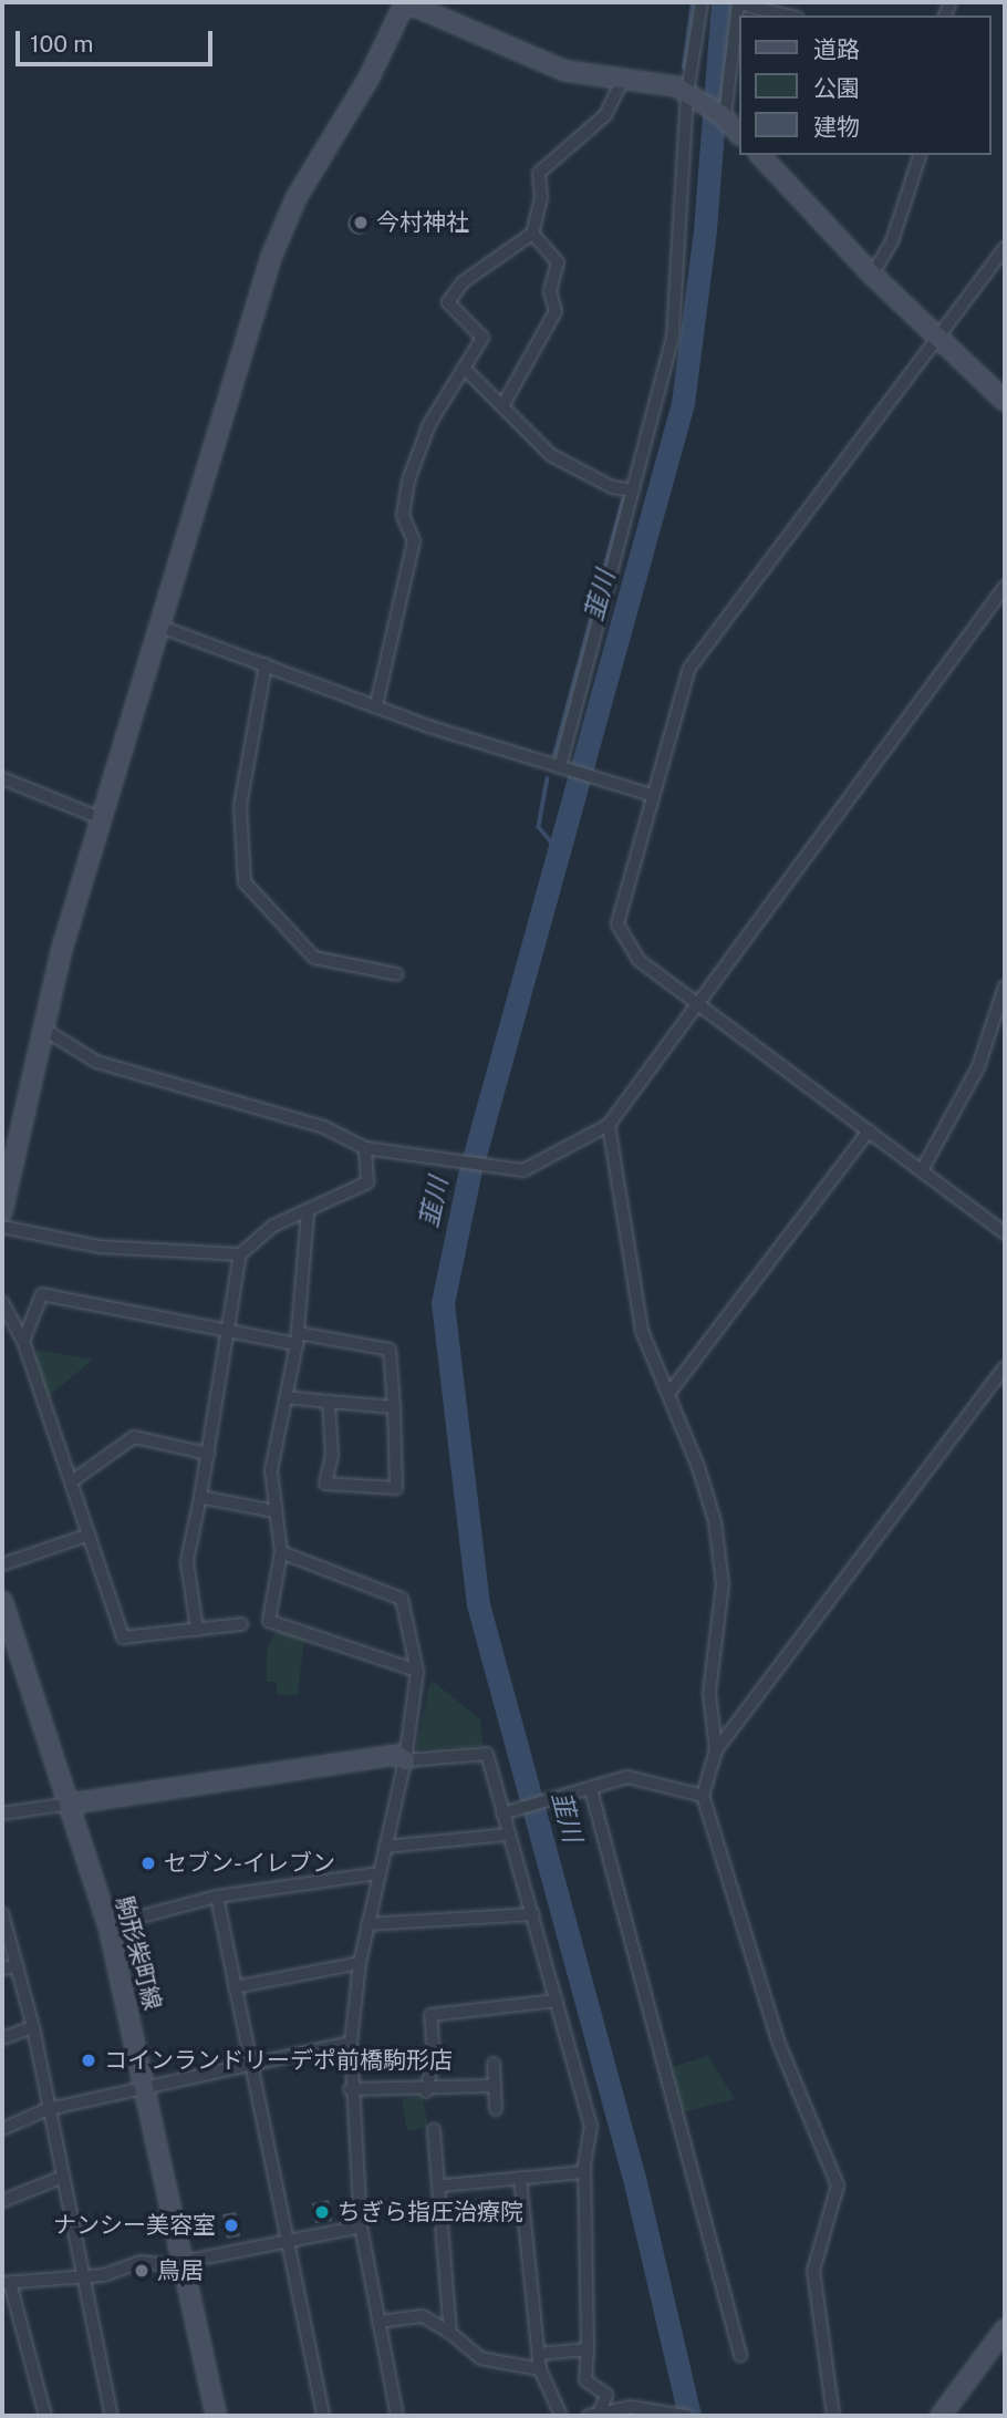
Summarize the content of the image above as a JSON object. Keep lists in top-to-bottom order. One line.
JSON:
{"streets":{"street":["駒形柴町線"]},"water":["韮川"],"places":["今村神社","セブン-イレブン","コインランドリーデポ前橋駒形店","ちぎら指圧治療院","ナンシー美容室","鳥居"],"legend":["道路","公園","建物"],"scale_bar":"100 m"}
